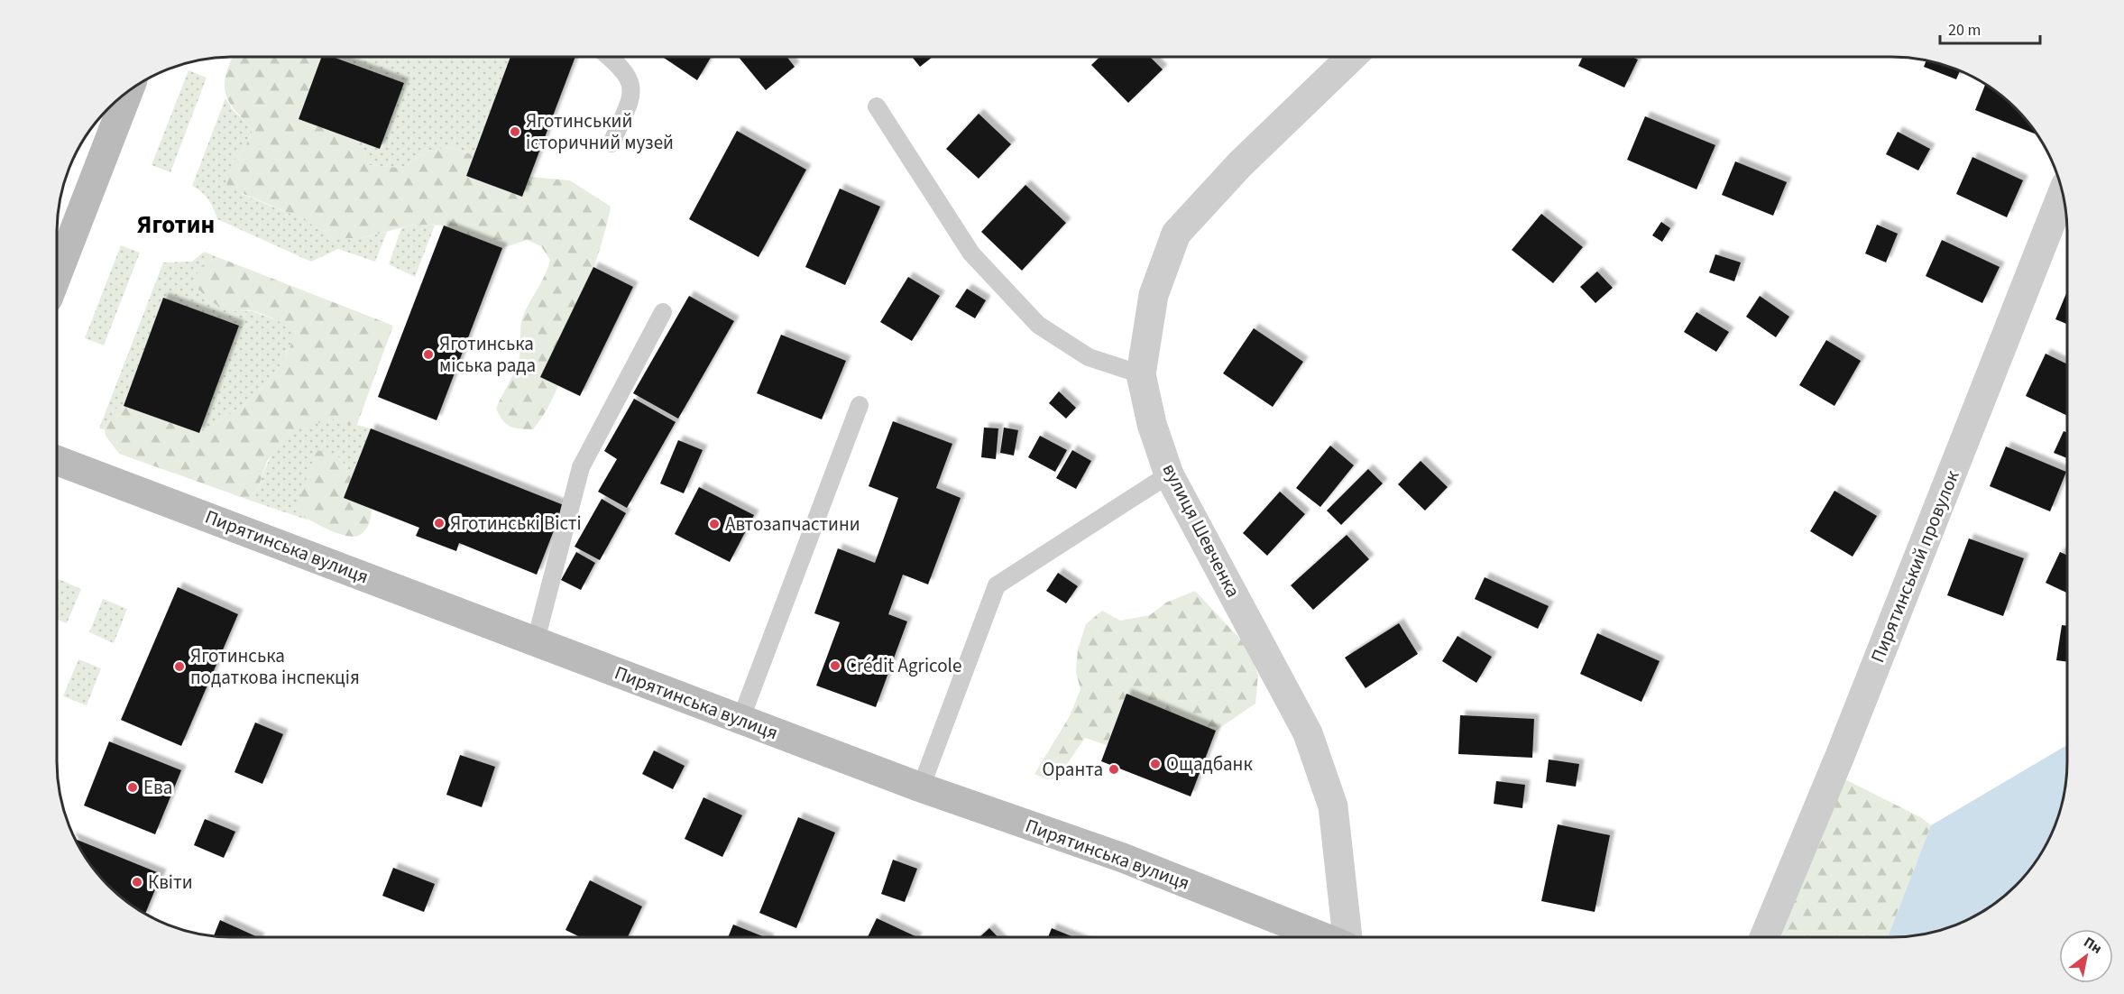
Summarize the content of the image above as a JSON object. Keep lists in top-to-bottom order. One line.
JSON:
{"streets":{"main road":["Пирятинська вулиця"],"street":["вулиця Шевченка","Пирятинський провулок"]},"districts":["Яготин"],"places":["Яготинський історичний музей","Яготинська міська рада","Яготинські Вісті","Автозапчастини","Crédit Agricole","Яготинська податкова інспекція","Ощадбанк","Оранта","Ева","Квіти"],"scale_bar":"20 m","north":"top right"}
